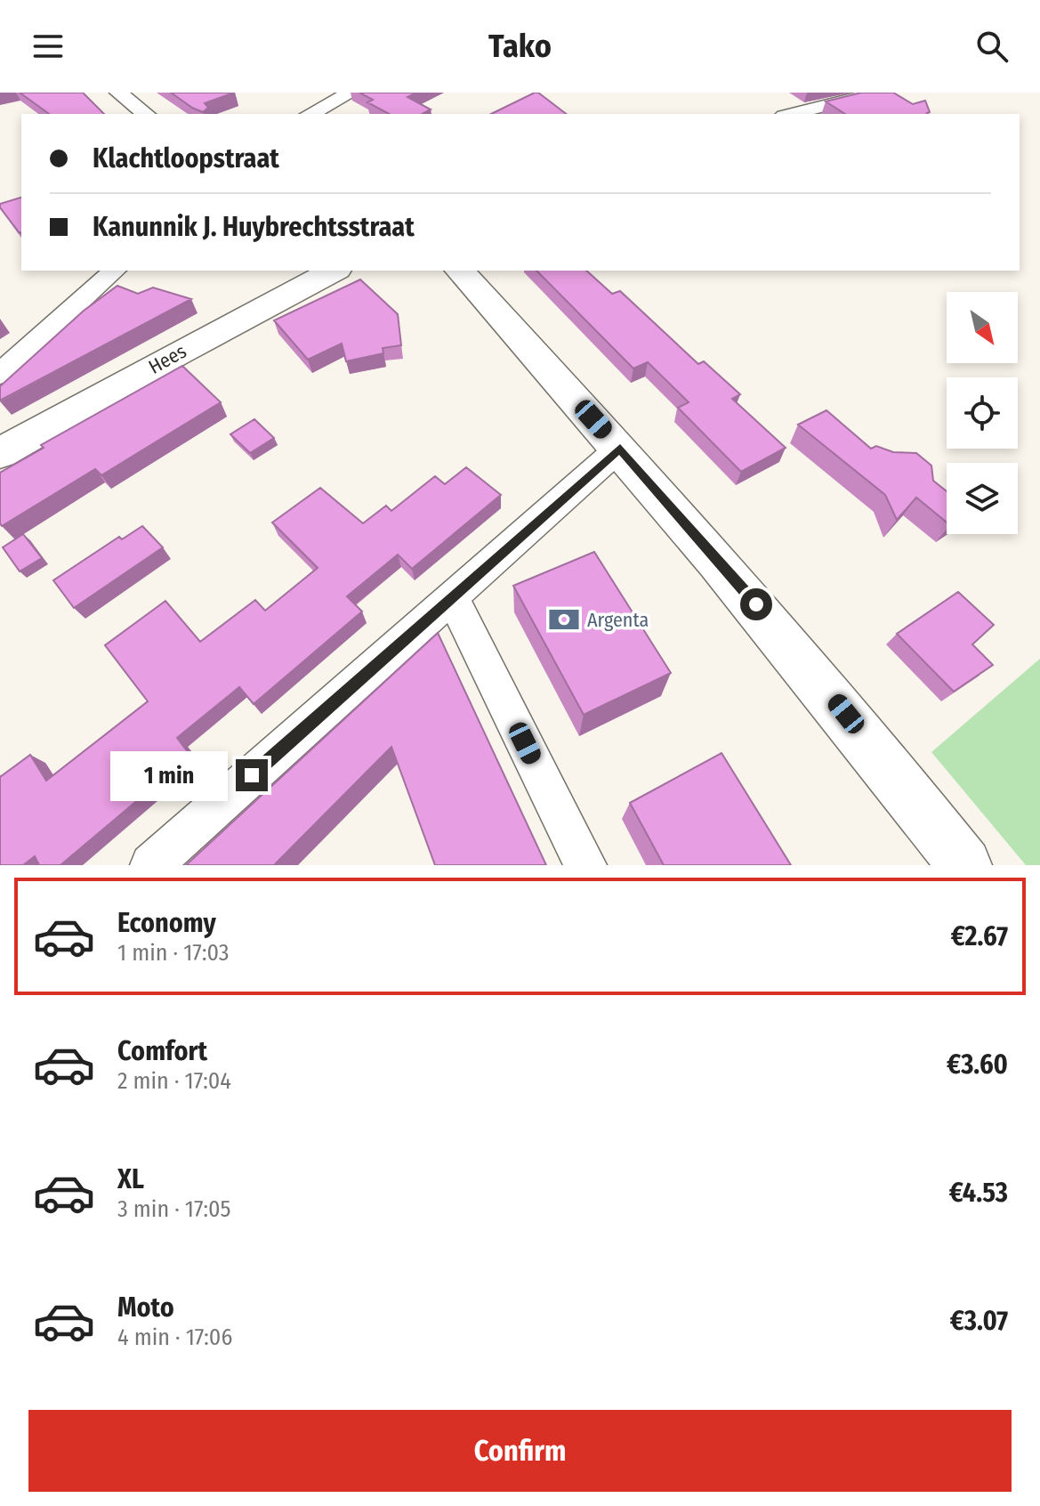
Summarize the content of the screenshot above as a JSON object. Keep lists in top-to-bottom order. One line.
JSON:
{"streets":{"main road":["Hees"]},"places":{"bank":["Argenta"]},"north":"bottom right","page":{"header":"Tako","banner":["Klachtloopstraat","Kanunnik J. Huybrechtsstraat"],"bubble":"1 min","list":[{"name":"Economy","note":"1 min · 17:03","value":"€2.67"},{"name":"Comfort","note":"2 min · 17:04","value":"€3.60"},{"name":"XL","note":"3 min · 17:05","value":"€4.53"},{"name":"Moto","note":"4 min · 17:06","value":"€3.07"}],"buttons":"Confirm"}}
